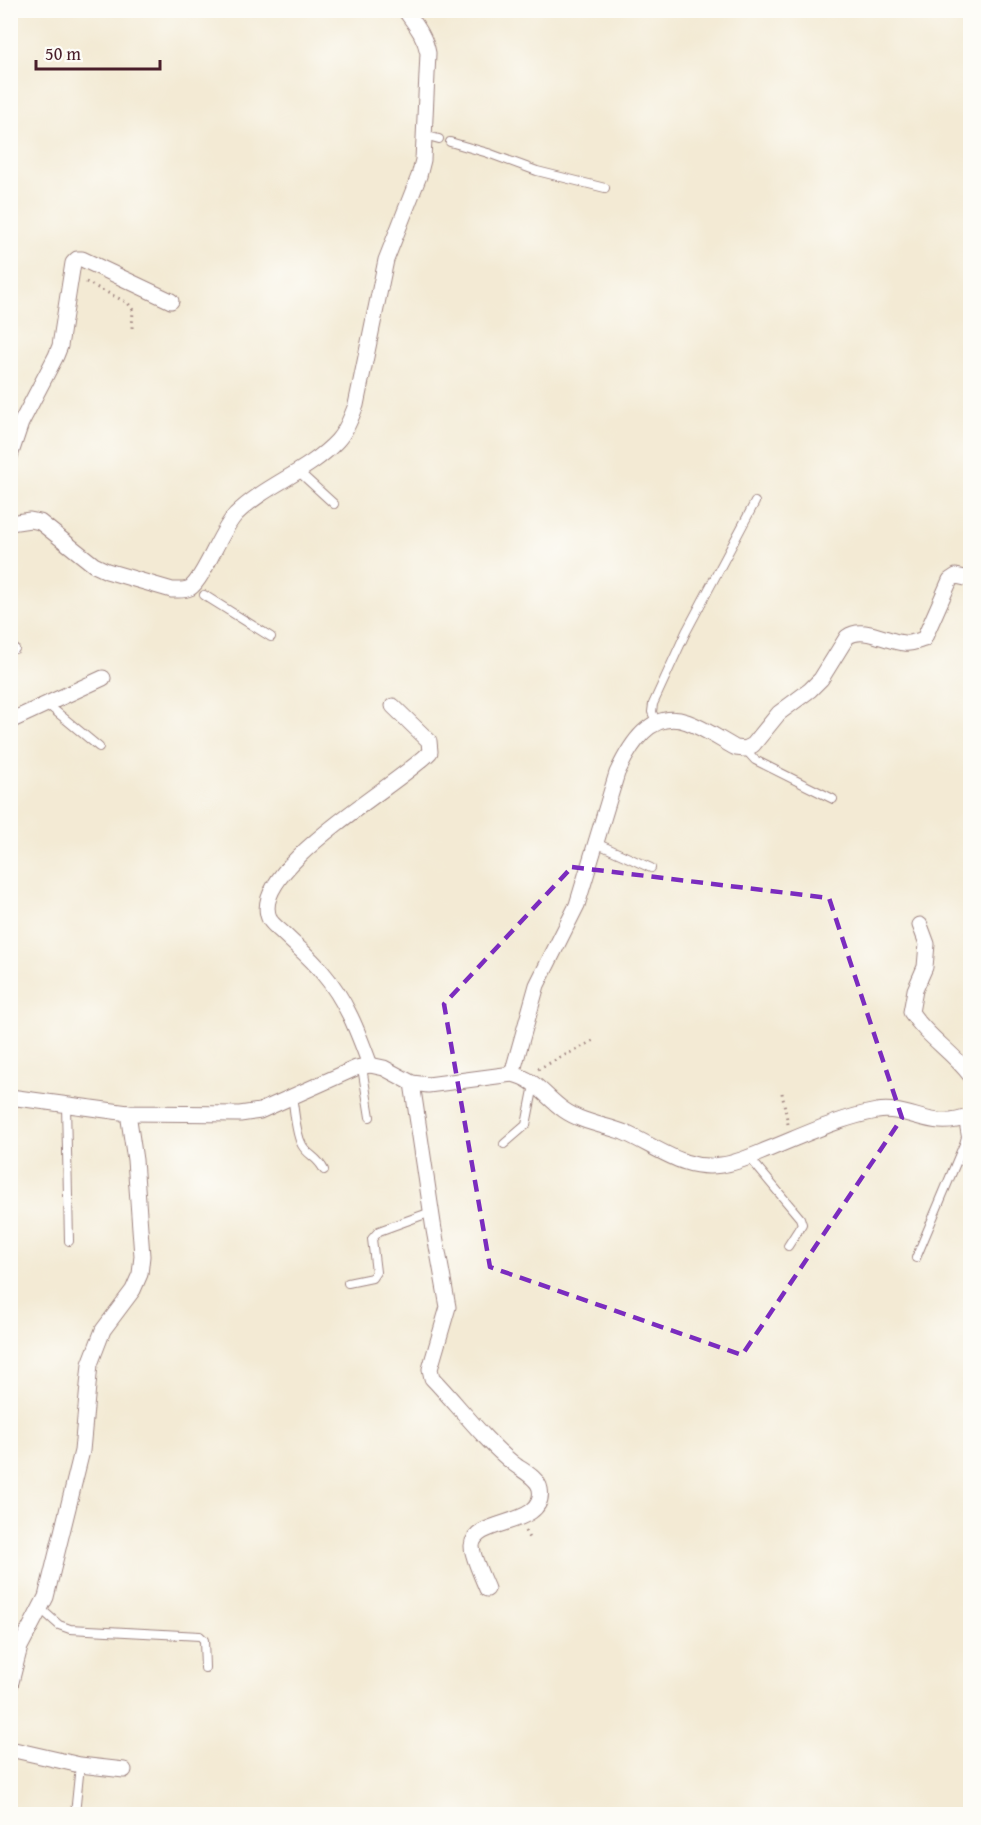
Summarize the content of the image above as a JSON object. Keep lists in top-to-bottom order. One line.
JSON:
{"scale_bar":"50 m"}
